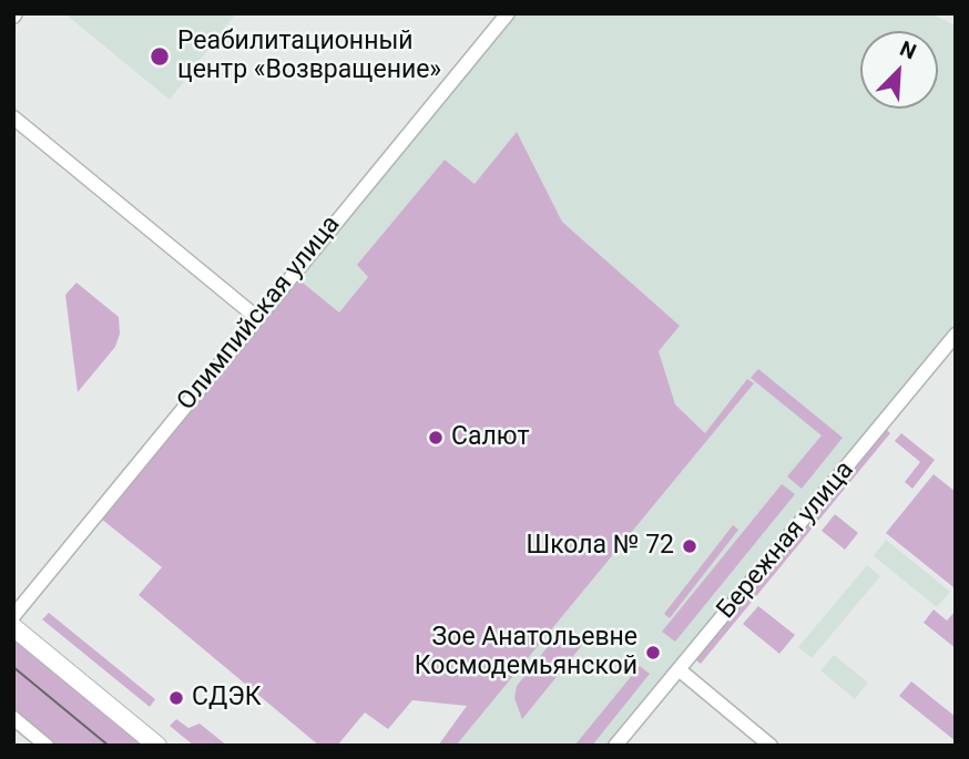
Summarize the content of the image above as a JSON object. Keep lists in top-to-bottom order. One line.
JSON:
{"streets":{"street":["Олимпийская улица","Бережная улица"]},"places":["Реабилитационный центр «Возвращение»","Салют","Школа № 72","Зое Анатольевне Космодемьянской","СДЭК"],"north":"top right"}
